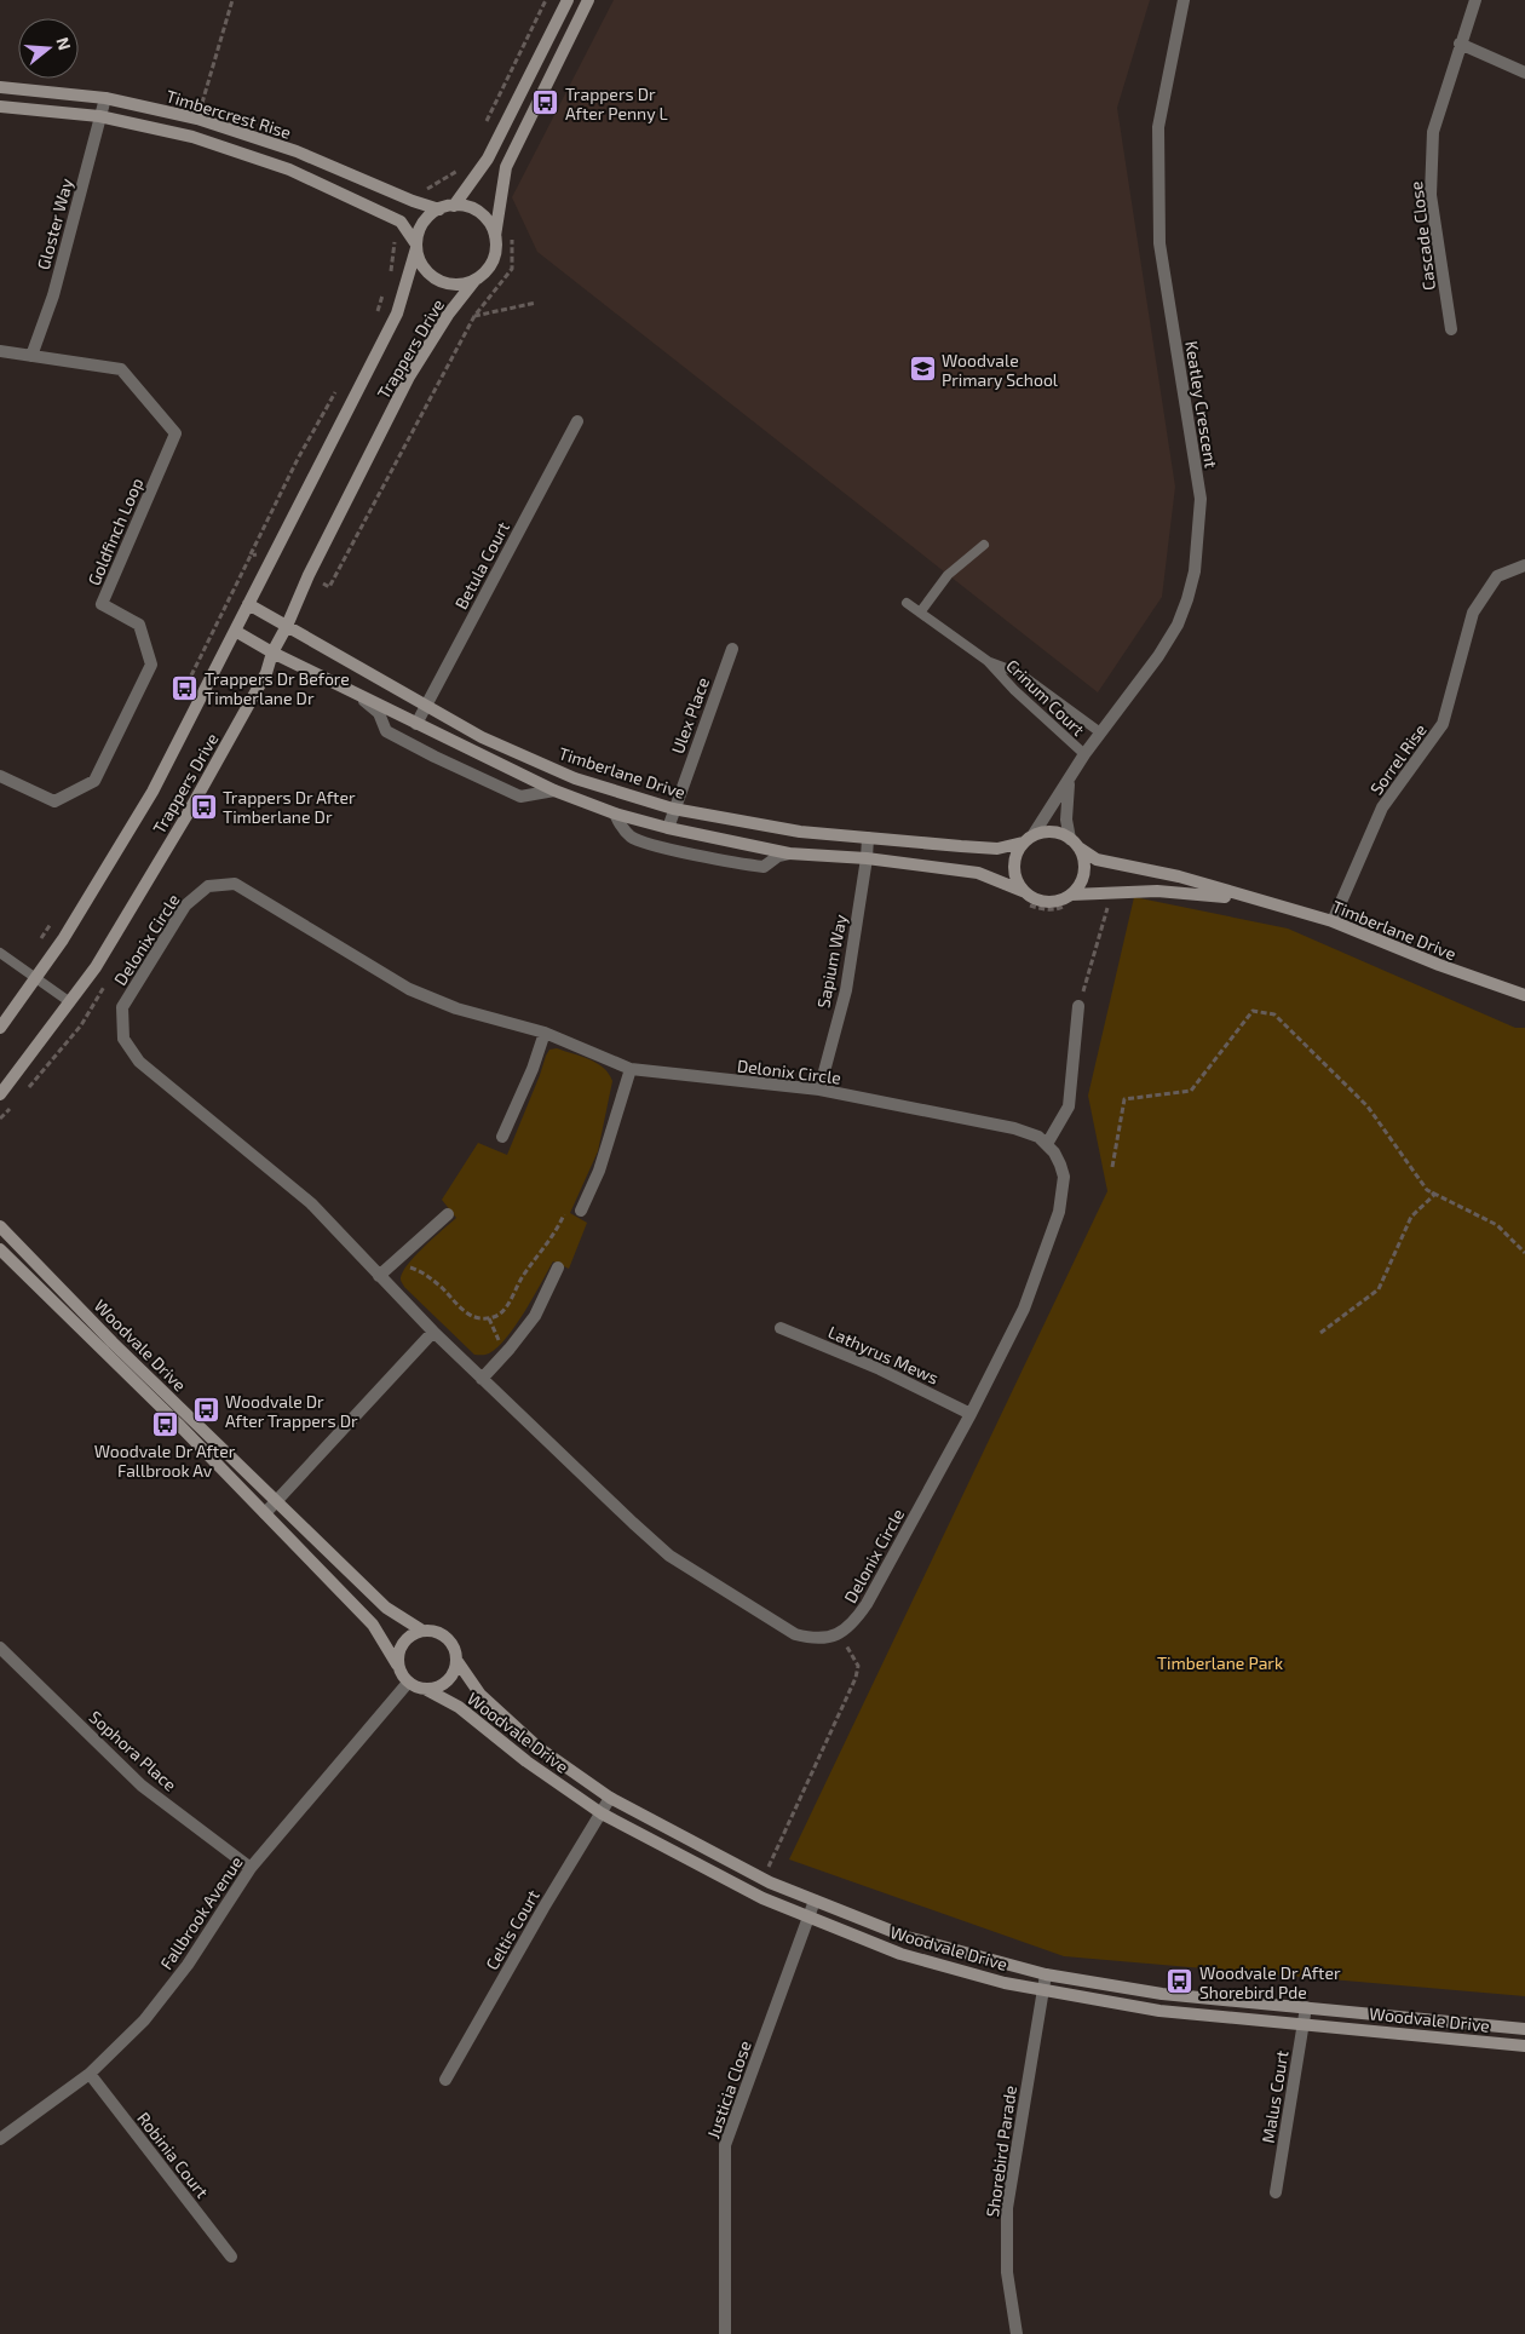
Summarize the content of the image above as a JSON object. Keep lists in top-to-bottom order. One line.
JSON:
{"streets":{"street":["Timbercrest Rise","Gloster Way","Cascade Close","Trappers Drive","Keatley Crescent","Goldfinch Loop","Betula Court","Ulex Place","Sorrel Rise","Timberlane Drive","Delonix Circle","Sapium Way","Woodvale Drive","Lathyrus Mews","Sophora Place","Fallbrook Avenue","Celtis Court","Justicia Close","Malus Court","Shorebird Parade","Robinia Court"],"lane":["Crinum Court"]},"crossings":[["Timbercrest Rise","Gloster Way"],["Timbercrest Rise","Trappers Drive"],["Gloster Way","Goldfinch Loop"],["Trappers Drive","Timberlane Drive"],["Keatley Crescent","Crinum Court"],["Keatley Crescent","Timberlane Drive"],["Betula Court","Timberlane Drive"],["Ulex Place","Timberlane Drive"],["Sorrel Rise","Timberlane Drive"],["Timberlane Drive","Sapium Way"],["Delonix Circle","Sapium Way"],["Delonix Circle","Lathyrus Mews"],["Woodvale Drive","Fallbrook Avenue"],["Woodvale Drive","Celtis Court"],["Woodvale Drive","Justicia Close"],["Woodvale Drive","Malus Court"],["Woodvale Drive","Shorebird Parade"],["Sophora Place","Fallbrook Avenue"],["Fallbrook Avenue","Robinia Court"]],"parks":["Timberlane Park"],"places":{"bus stop":["Trappers Dr After Penny L","Trappers Dr Before Timberlane Dr","Trappers Dr After Timberlane Dr","Woodvale Dr After Trappers Dr","Woodvale Dr After Fallbrook Av","Woodvale Dr After Shorebird Pde"],"school or university":["Woodvale Primary School"]},"north":"right"}
